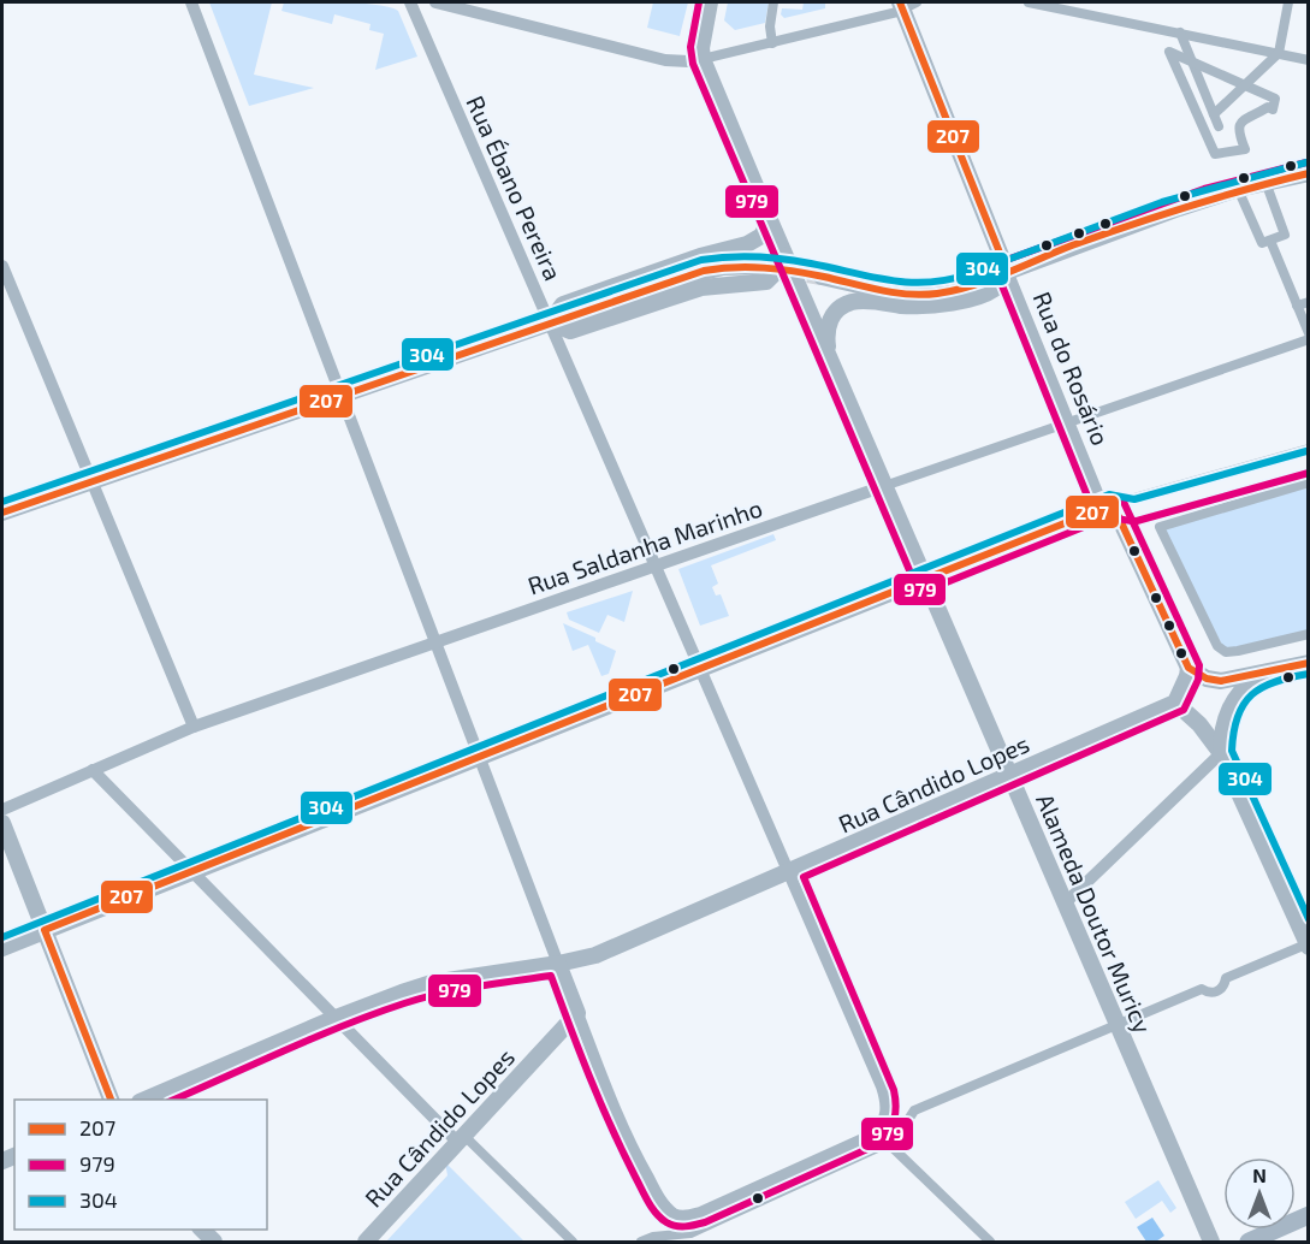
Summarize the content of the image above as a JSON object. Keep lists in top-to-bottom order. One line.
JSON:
{"streets":{"street":["Rua Ébano Pereira","Rua do Rosário","Rua Saldanha Marinho","Rua Cândido Lopes","Alameda Doutor Muricy"]},"crossings":[["Rua Ébano Pereira","Rua Saldanha Marinho"],["Rua Ébano Pereira","Rua Cândido Lopes"],["Rua do Rosário","Rua Saldanha Marinho"],["Rua Saldanha Marinho","Alameda Doutor Muricy"],["Rua Cândido Lopes","Alameda Doutor Muricy"]],"lines":["transit line 207","transit line 979","transit line 304"],"legend":["207","979","304"],"north":"top"}
